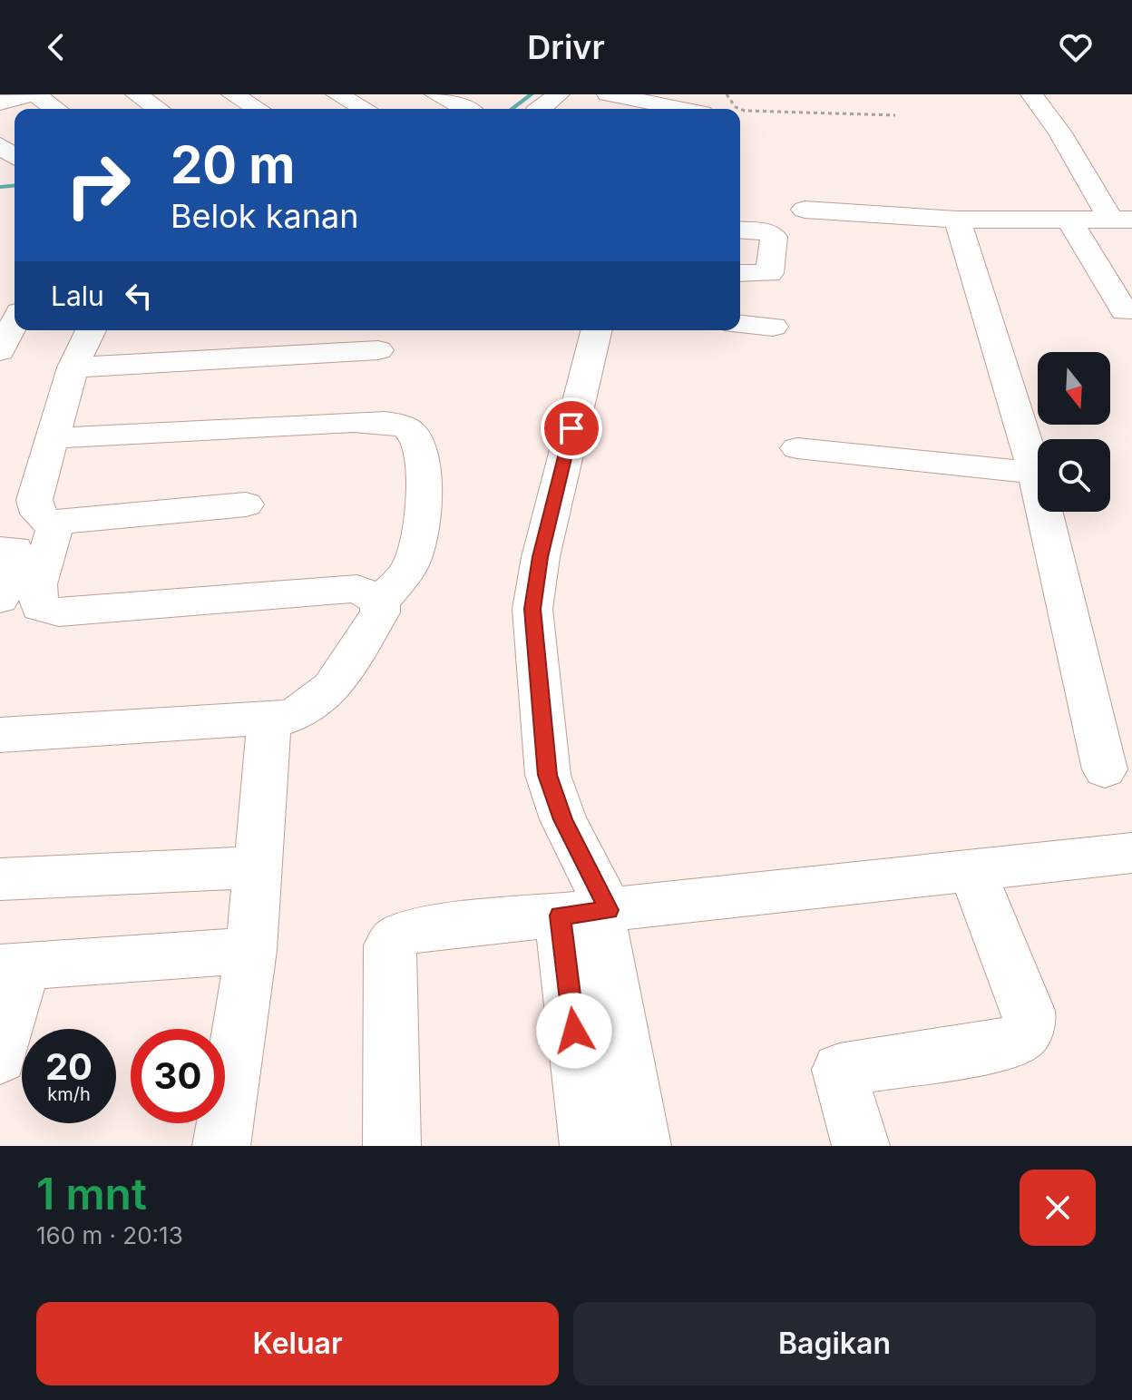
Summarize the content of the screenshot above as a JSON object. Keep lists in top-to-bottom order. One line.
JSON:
{"north":"bottom","page":{"header":"Drivr","turn":["20 m","Belok kanan"],"then":"Lalu","speed":"20 km/h","limit":"30","heading":["1 mnt","160 m · 20:13"],"buttons":["Keluar","Bagikan"]}}
